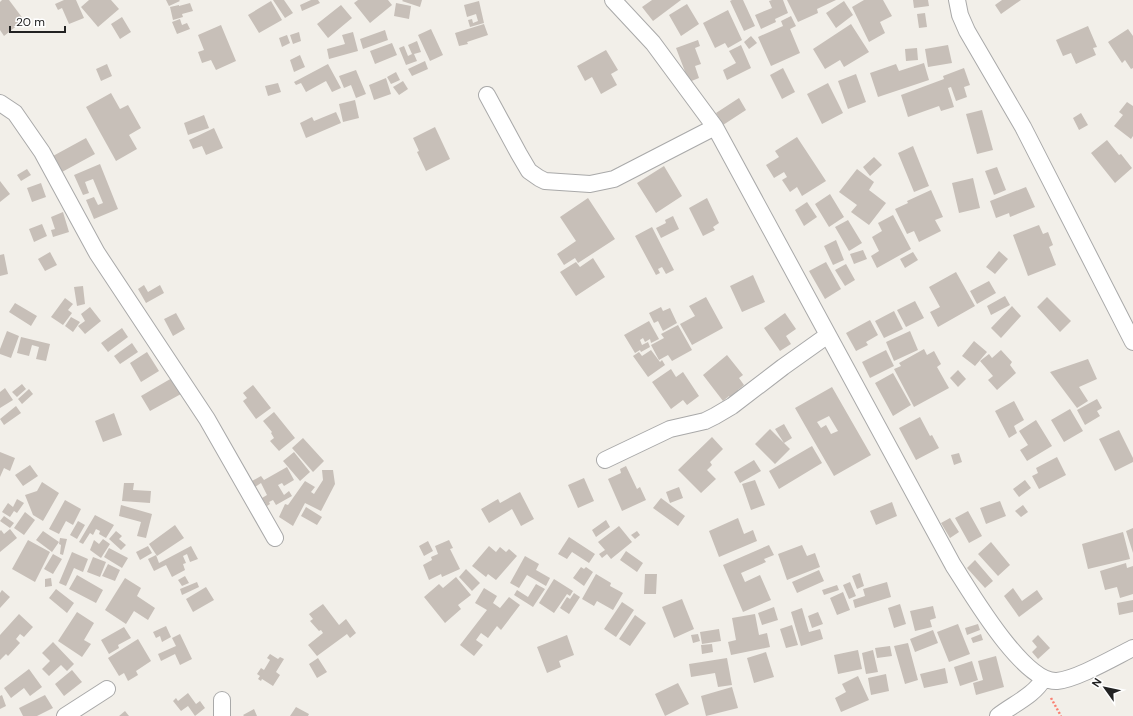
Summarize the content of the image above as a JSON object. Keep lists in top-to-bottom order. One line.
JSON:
{"scale_bar":"20 m","north":"top left"}
